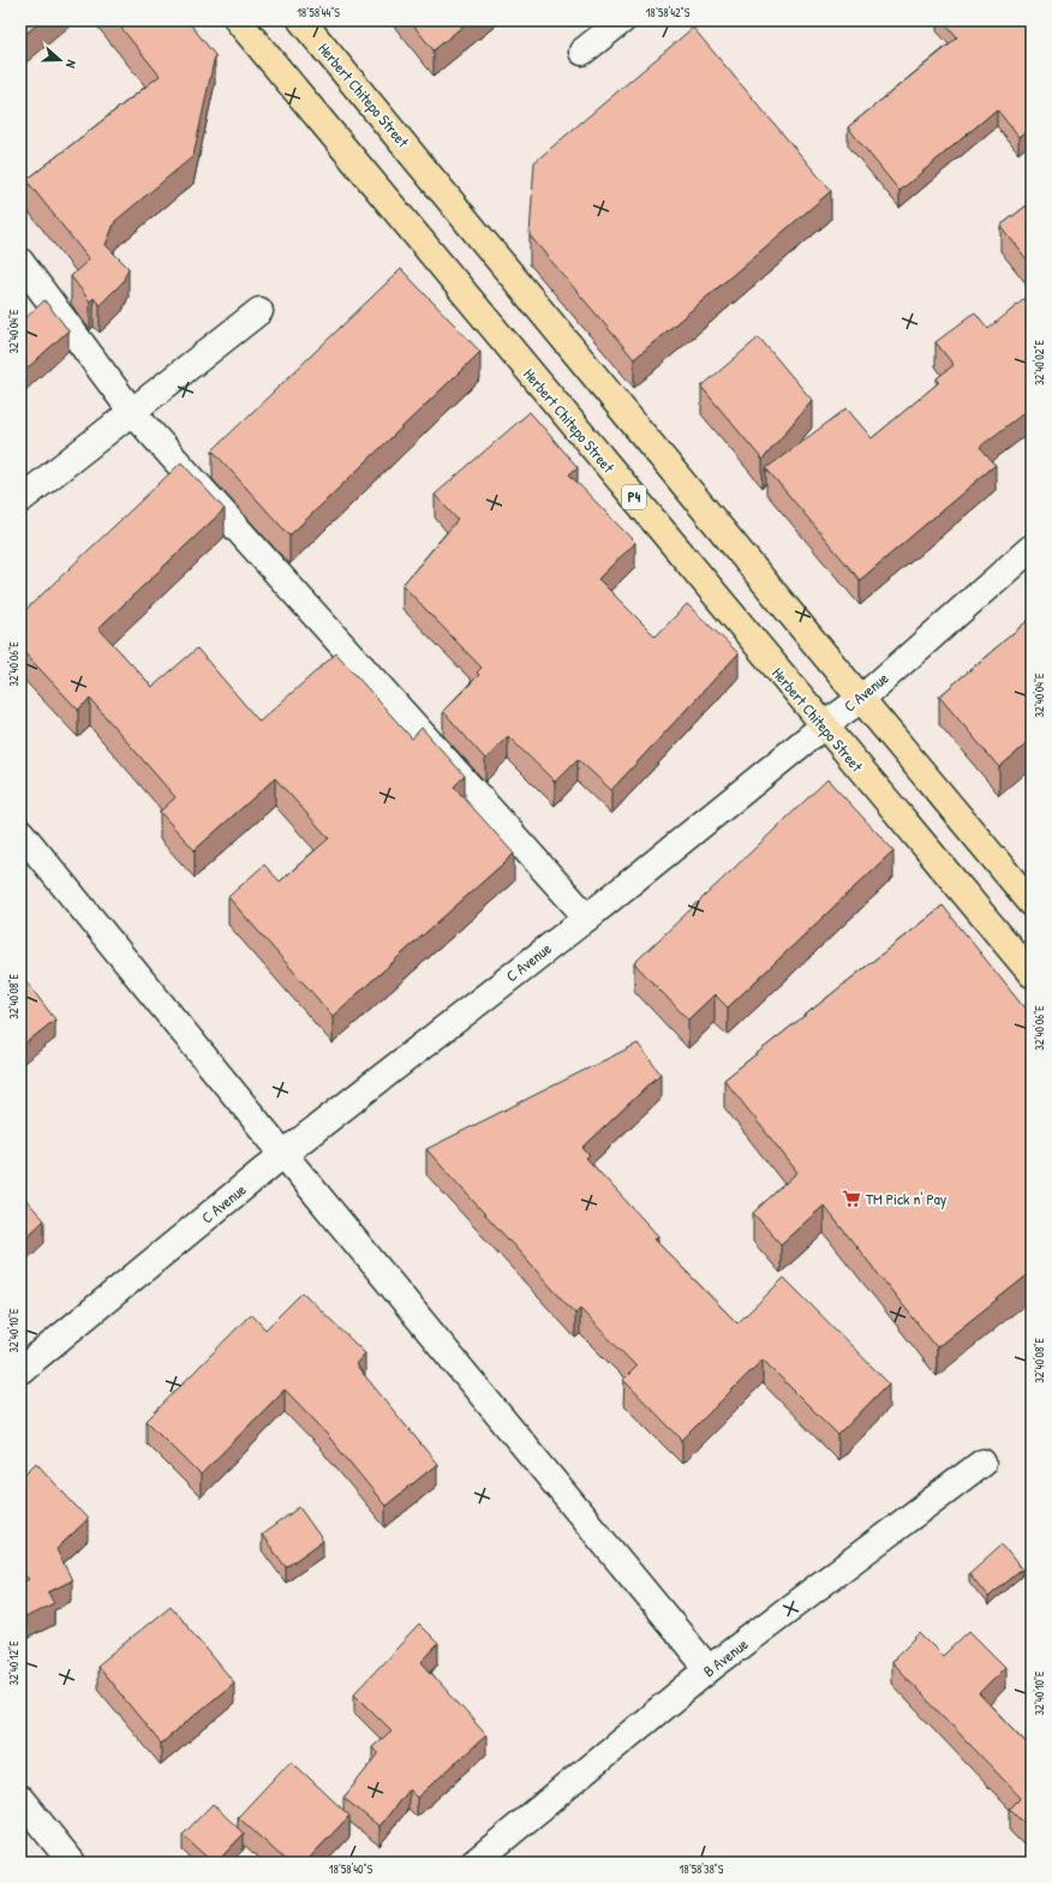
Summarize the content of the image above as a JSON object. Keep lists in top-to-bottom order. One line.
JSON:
{"streets":{"highway":["Herbert Chitepo Street","P4"],"street":["C Avenue","B Avenue"]},"crossings":[["Herbert Chitepo Street","C Avenue"]],"places":{"supermarket":["TM Pick n' Pay"]},"north":"right","coordinates":["18°58'44\"S","18°58'42\"S","32°40'04\"E","32°40'02\"E","32°40'06\"E","32°40'08\"E","32°40'10\"E","32°40'12\"E","18°58'40\"S","18°58'38\"S"]}
